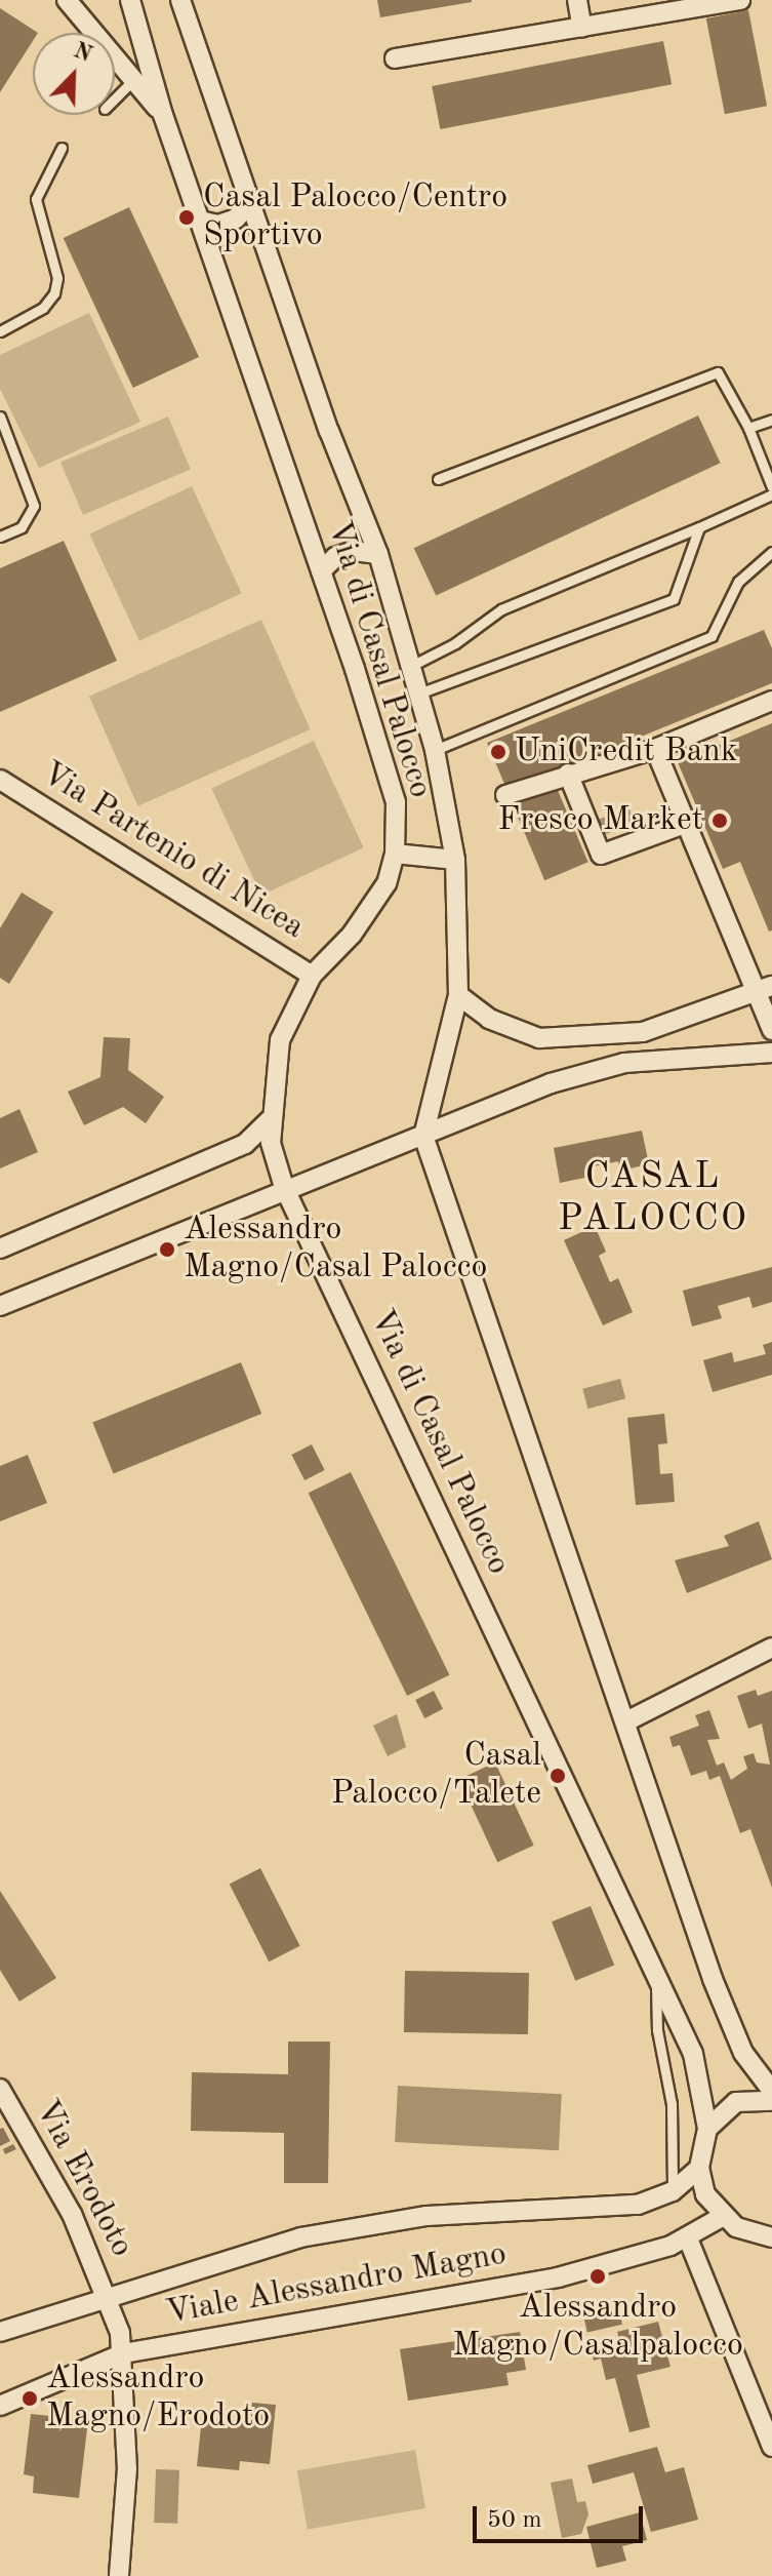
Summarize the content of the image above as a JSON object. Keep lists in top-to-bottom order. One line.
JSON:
{"streets":{"street":["Via di Casal Palocco","Via Partenio di Nicea","Via Erodoto","Viale Alessandro Magno"]},"crossings":[["Via di Casal Palocco","Via Partenio di Nicea"],["Via di Casal Palocco","Viale Alessandro Magno"],["Via Erodoto","Viale Alessandro Magno"]],"districts":["CASAL PALOCCO"],"places":["Casal Palocco/Centro Sportivo","UniCredit Bank","Fresco Market","Alessandro Magno/Casal Palocco","Casal Palocco/Talete","Alessandro Magno/Casalpalocco","Alessandro Magno/Erodoto"],"scale_bar":"50 m","north":"top right"}
